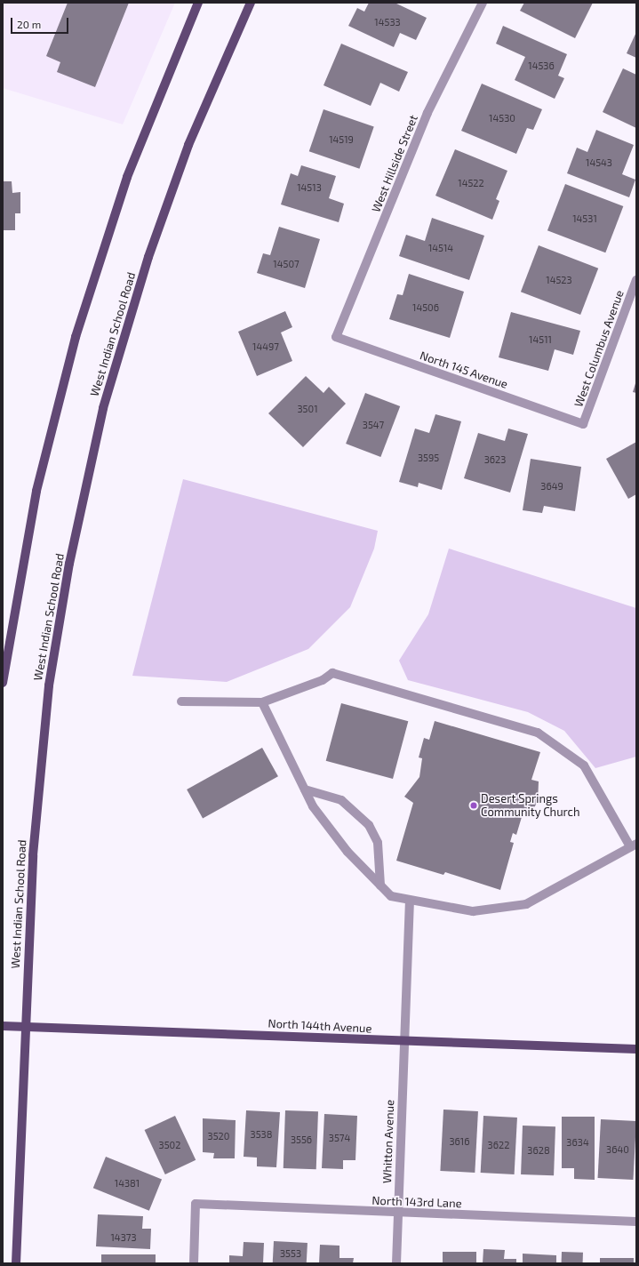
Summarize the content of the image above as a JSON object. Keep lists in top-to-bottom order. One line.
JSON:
{"streets":{"main road":["West Indian School Road","North 144th Avenue"],"street":["West Hillside Street","West Columbus Avenue","North 145 Avenue","Whitton Avenue","North 143rd Lane"]},"crossings":[["West Hillside Street","North 145 Avenue"],["West Indian School Road","North 144th Avenue"],["West Columbus Avenue","North 145 Avenue"],["North 144th Avenue","Whitton Avenue"],["Whitton Avenue","North 143rd Lane"]],"places":["Desert Springs Community Church"],"house_numbers":["14533","14536","14530","14519","14543","14522","14513","14531","14514","14507","14523","14506","14511","14497","3501","3547","3595","3623","3649","3538","3520","3574","3556","3616","3634","3502","3622","3640","3628","14381","14373","3553"],"scale_bar":"20 m"}
